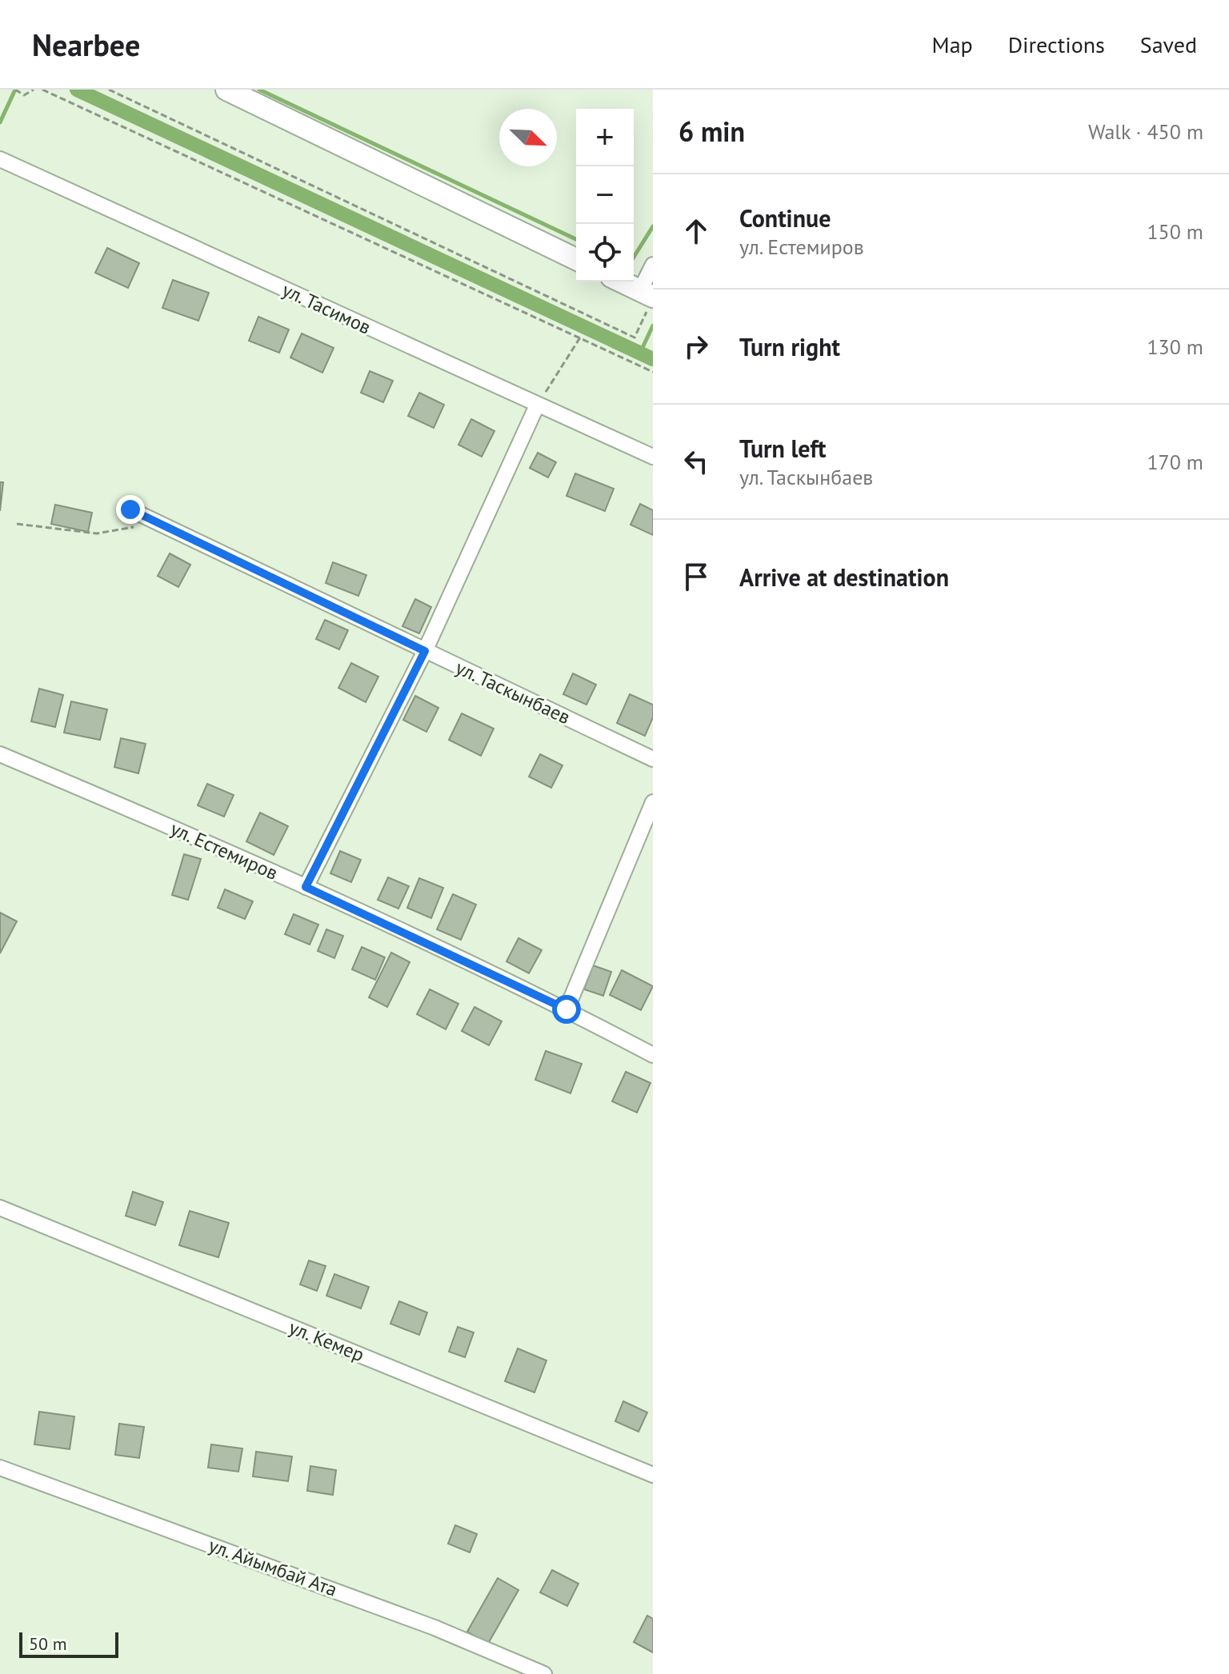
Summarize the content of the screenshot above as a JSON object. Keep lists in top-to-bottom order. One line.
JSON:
{"streets":{"street":["ул. Тасимов","ул. Таскынбаев","ул. Естемиров","ул. Кемер","ул. Айымбай Ата"]},"scale_bar":"50 m","north":"bottom right","page":{"header":"Nearbee","nav":["Map","Directions","Saved"],"heading":["6 min","Walk · 450 m"],"map_buttons":["+","−"],"list":[["Continue","ул. Естемиров","150 m"],["Turn right","130 m"],["Turn left","ул. Таскынбаев","170 m"],"Arrive at destination"],"scale":"50 m"}}
